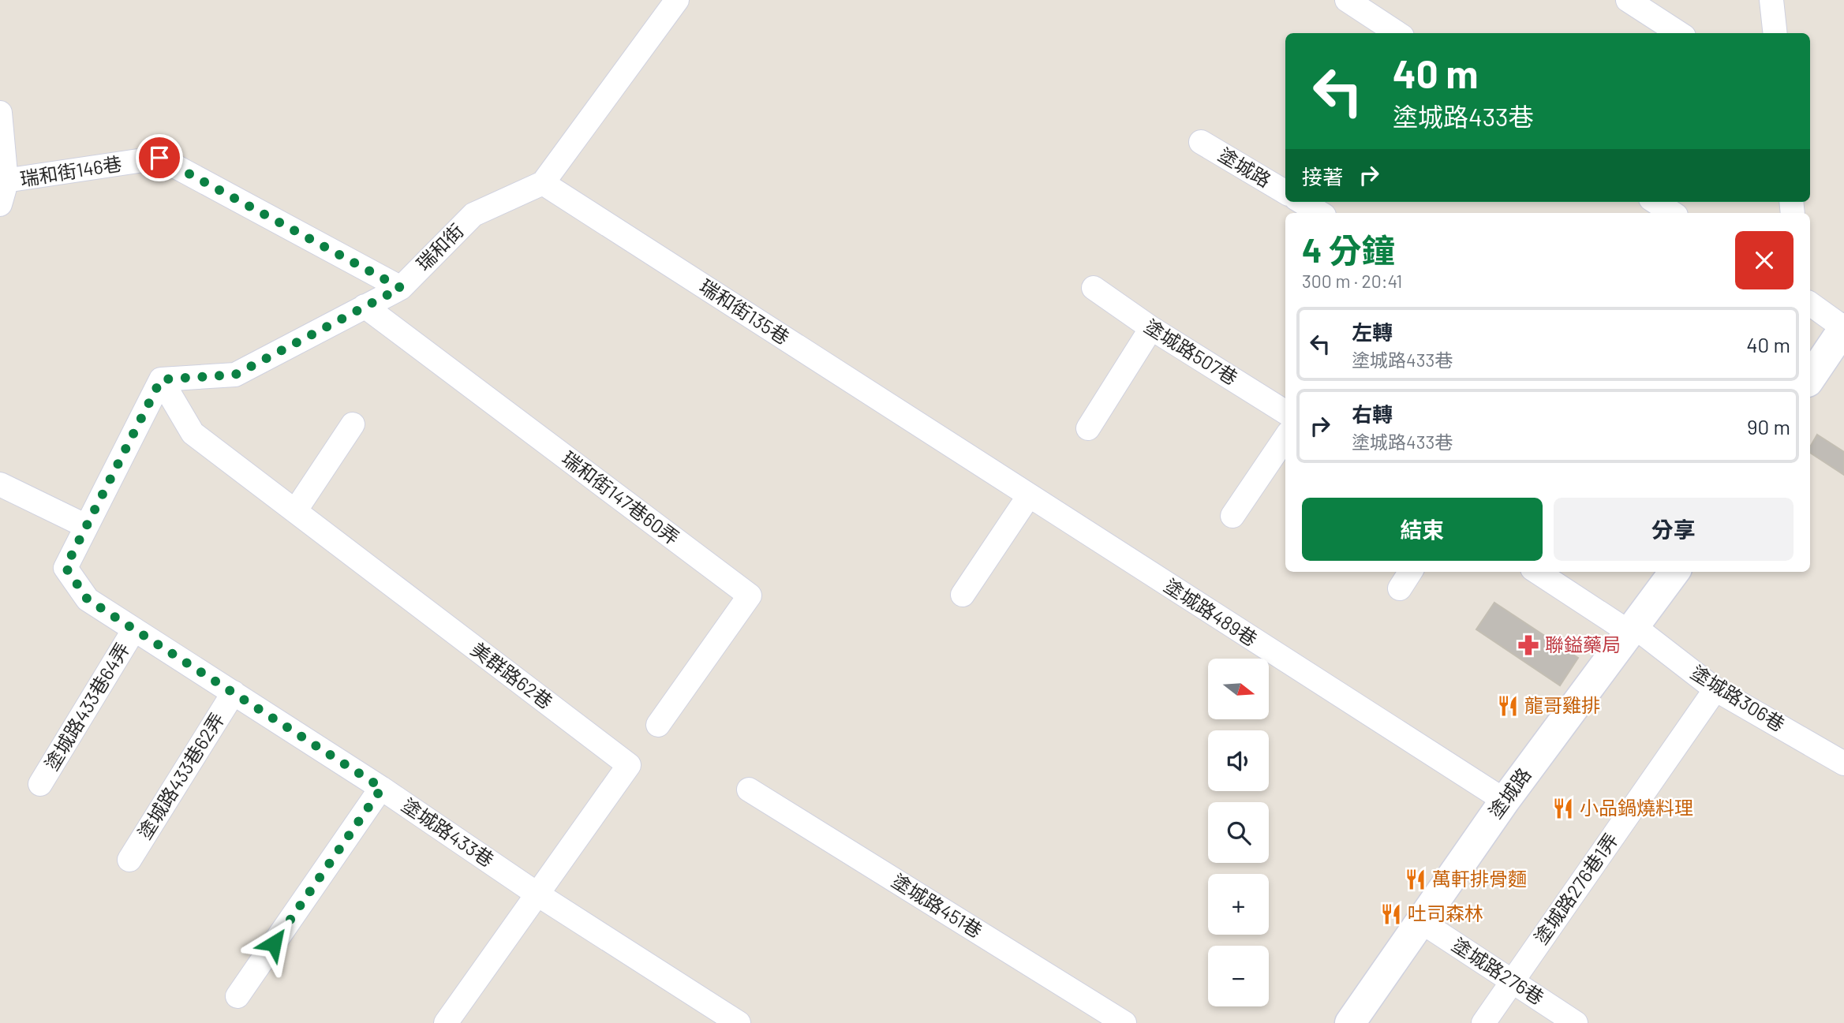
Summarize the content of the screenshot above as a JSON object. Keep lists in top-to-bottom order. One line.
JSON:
{"streets":{"street":["塗城路","瑞和街146巷","瑞和街","瑞和街135巷","塗城路507巷","瑞和街147巷60弄","塗城路489巷","美群路62巷","塗城路306巷","塗城路433巷64弄","塗城路433巷62弄","塗城路433巷","塗城路276巷1弄","塗城路451巷","塗城路276巷"]},"crossings":[["塗城路","塗城路489巷"],["塗城路","塗城路306巷"],["塗城路","塗城路276巷"],["瑞和街146巷","瑞和街"],["瑞和街","瑞和街135巷"],["瑞和街","瑞和街147巷60弄"],["瑞和街","美群路62巷"],["瑞和街135巷","塗城路489巷"],["美群路62巷","塗城路433巷"],["塗城路306巷","塗城路276巷1弄"],["塗城路433巷64弄","塗城路433巷"],["塗城路433巷62弄","塗城路433巷"],["塗城路276巷1弄","塗城路276巷"]],"places":{"pharmacy":["聯鎰藥局"],"restaurant":["龍哥雞排","小品鍋燒料理","萬軒排骨麵","吐司森林"]},"north":"right","page":{"turn":["40 m","塗城路433巷"],"then":"接著","heading":["4 分鐘","300 m · 20:41"],"list":[{"name":"左轉","note":"塗城路433巷","value":"40 m"},{"name":"右轉","note":"塗城路433巷","value":"90 m"}],"buttons":["結束","分享"],"map_buttons":["+","−"]}}
